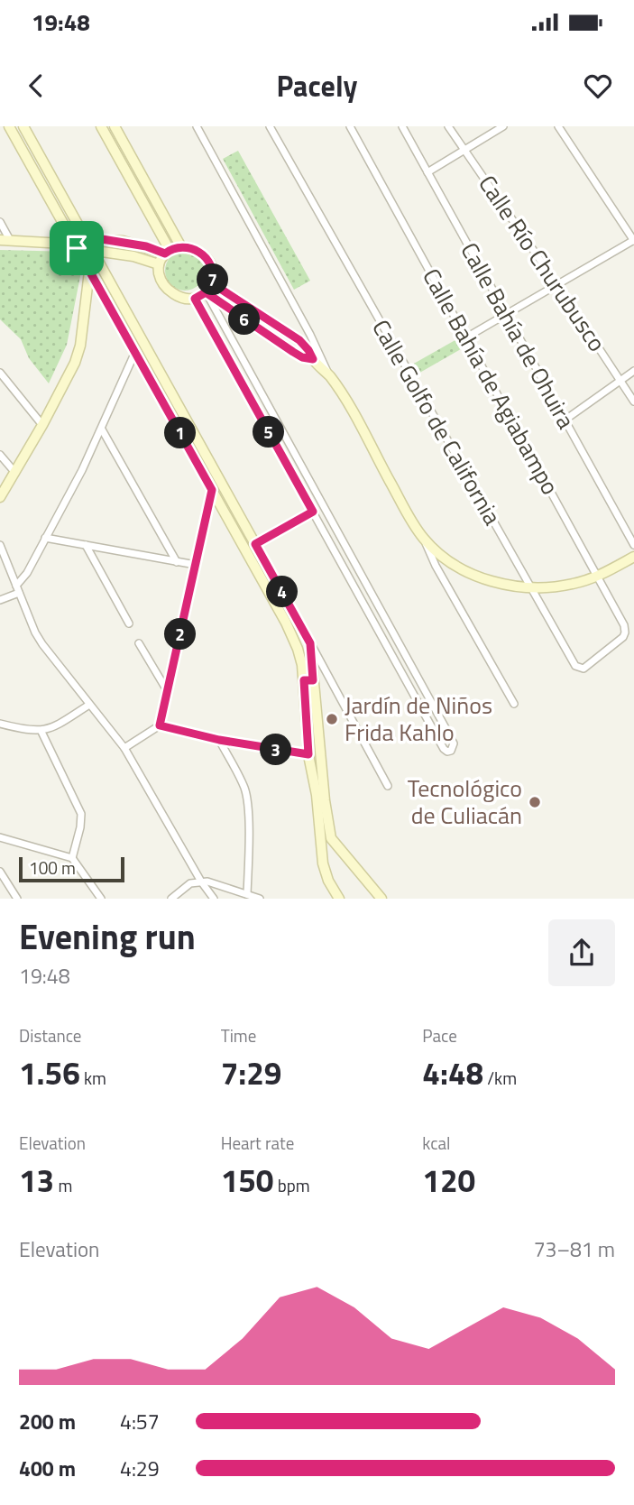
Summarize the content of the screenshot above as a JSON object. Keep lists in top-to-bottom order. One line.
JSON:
{"streets":{"street":["Calle Río Churubusco","Calle Bahía de Ohuira","Calle Bahía de Agiabampo","Calle Golfo de California"]},"crossings":[["Calle Bahía de Agiabampo","Calle Golfo de California"]],"places":["Jardín de Niños Frida Kahlo","Tecnológico de Culiacán"],"scale_bar":"100 m","page":{"status":"19:48","header":"Pacely","pins":["7","6","5","1","4","2","3"],"scale":"100 m","heading":["Evening run","19:48"],"stats":[["Distance","1.56 km"],["Time","7:29"],["Pace","4:48 /km"],["Elevation","13 m"],["Heart rate","150 bpm"],["kcal","120"]],"chart":["Elevation","73–81 m"],"list":[{"name":"200 m","note":"4:57"},{"name":"400 m","note":"4:29"}]}}
